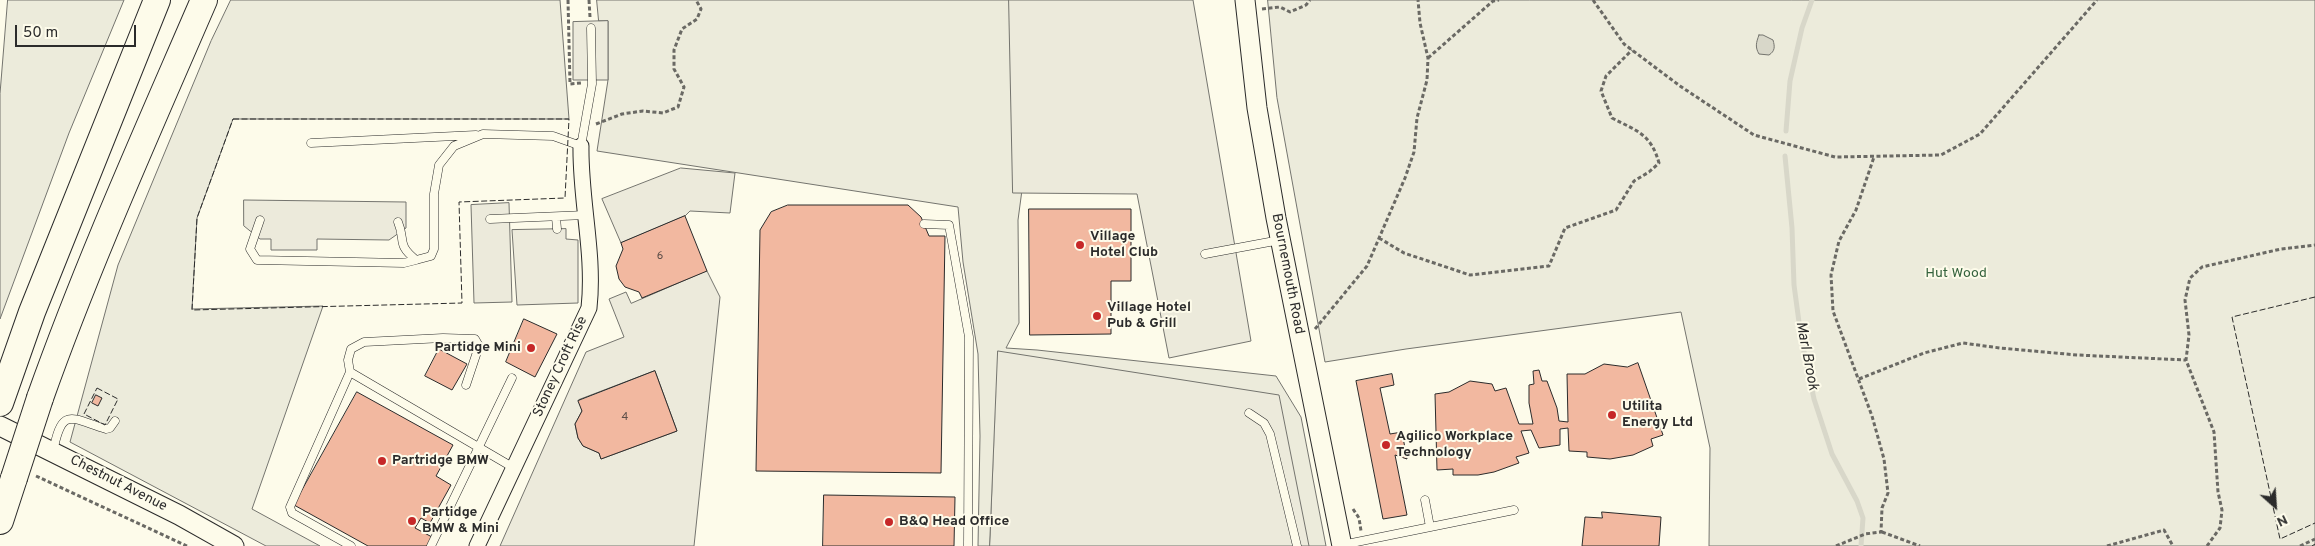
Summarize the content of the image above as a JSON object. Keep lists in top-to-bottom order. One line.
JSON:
{"streets":{"street":["Bournemouth Road","Stoney Croft Rise","Chestnut Avenue"]},"water":["Marl Brook"],"parks":["Hut Wood"],"places":["Village Hotel Club","Village Hotel Pub & Grill","Partidge Mini","Utilita Energy Ltd","Agilico Workplace Technology","Partridge BMW","Partidge BMW & Mini","B&Q Head Office"],"house_numbers":["6","4"],"scale_bar":"50 m","north":"bottom right"}
